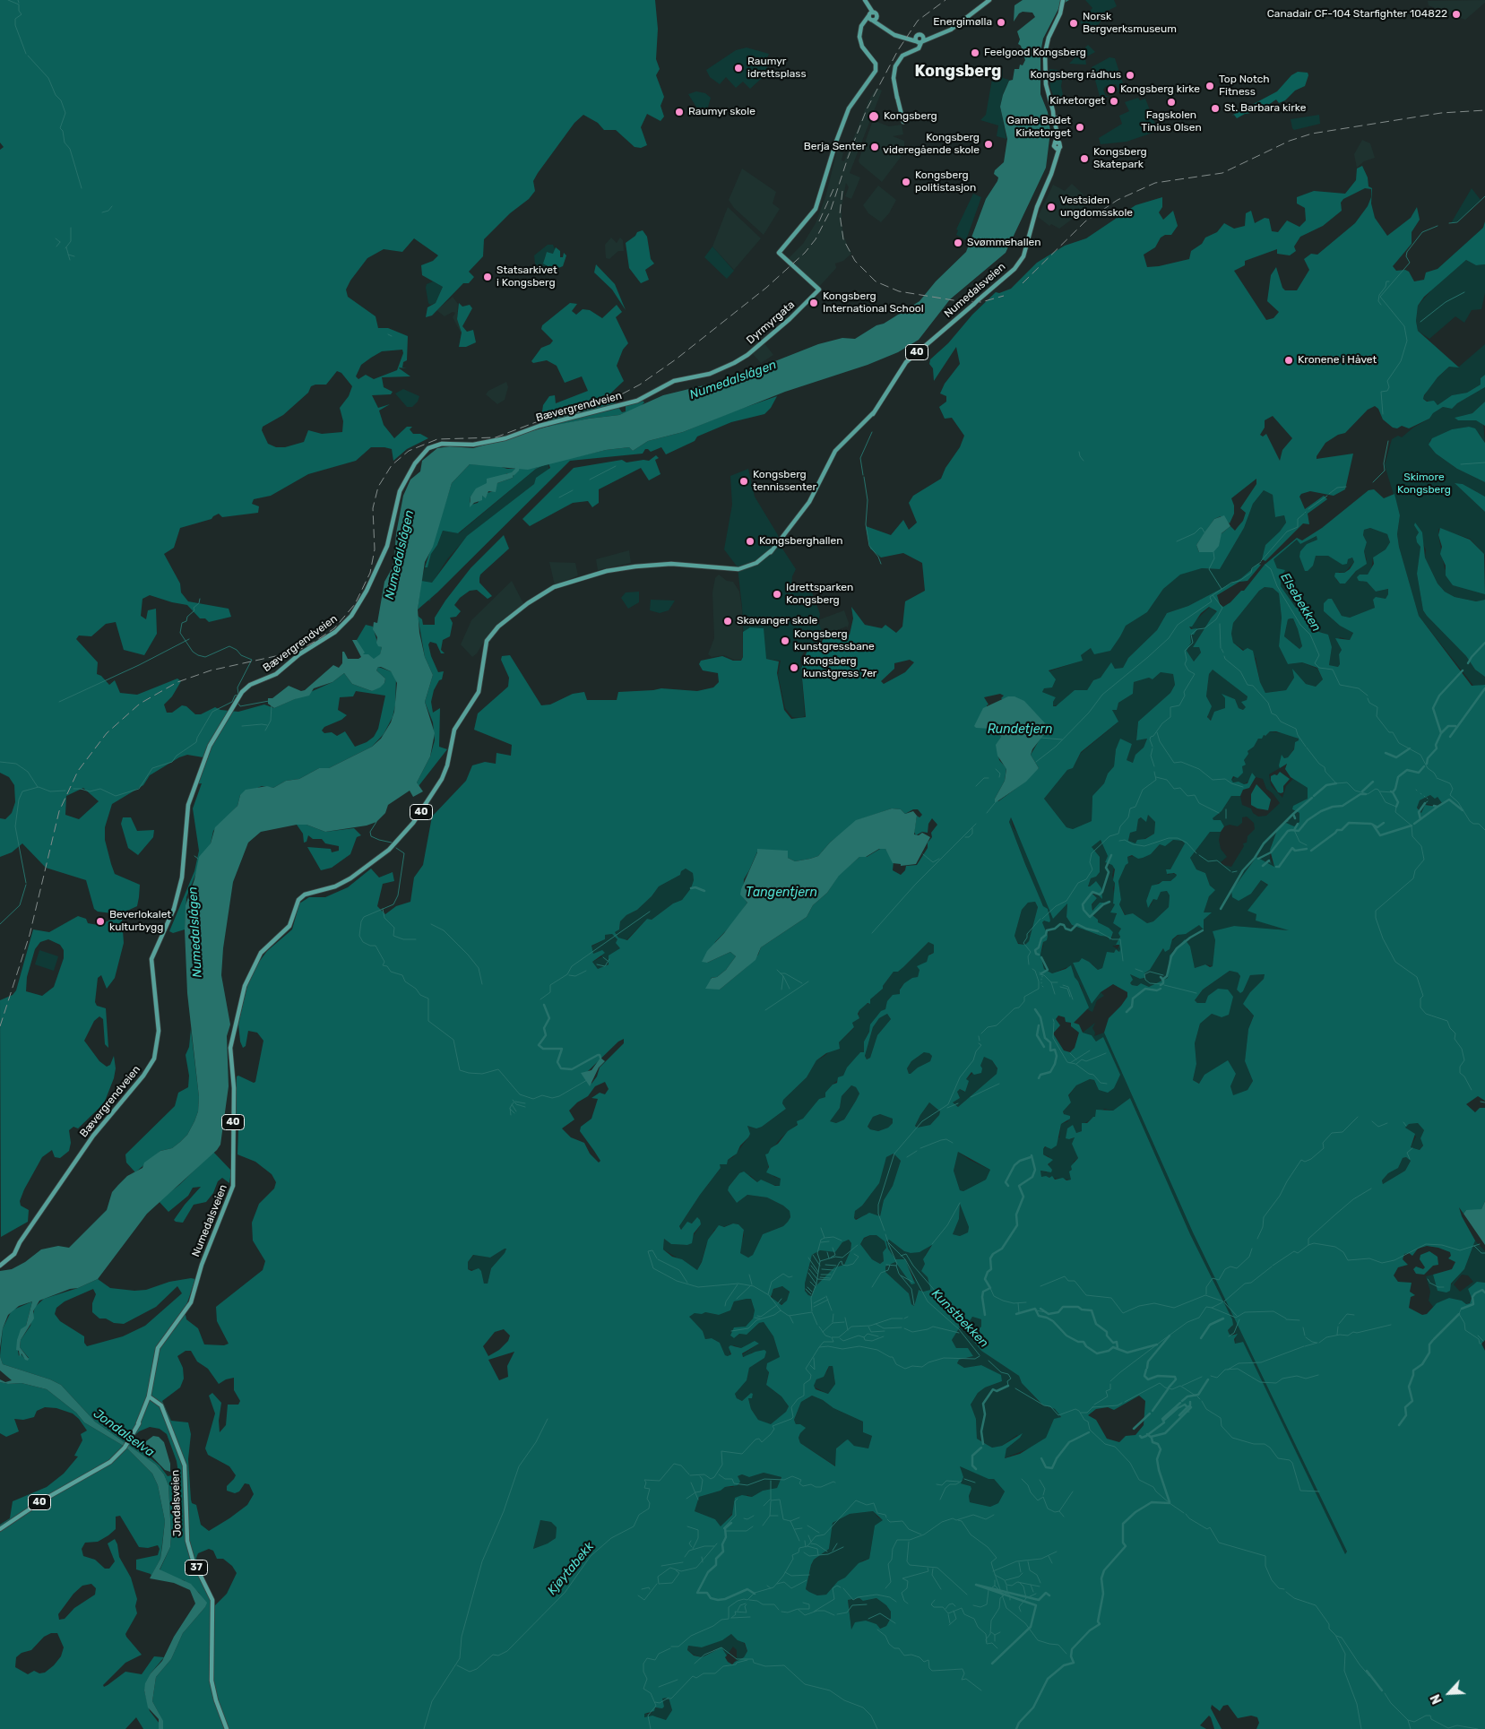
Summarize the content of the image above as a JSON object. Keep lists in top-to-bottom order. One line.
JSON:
{"streets":{"main road":["Numedalsveien","Dyrmyrgata","40","Bævergrendveien","Jondalsveien","37"]},"crossings":[["Numedalsveien","Jondalsveien"],["Dyrmyrgata","Bævergrendveien"]],"districts":["Kongsberg"],"water":["Numedalslågen","Elsebekken","Rundetjern","Tangentjern","Kunstbekken","Jondalselva","Kjøytabekk"],"parks":["Skimore Kongsberg"],"places":["Canadair CF-104 Starfighter 104822","Energimølla","Norsk Bergverksmuseum","Feelgood Kongsberg","Raumyr idrettsplass","Kongsberg rådhus","Top Notch Fitness","Kongsberg kirke","Kirketorget","Fagskolen Tinius Olsen","St. Barbara kirke","Raumyr skole","Kongsberg","Gamle Badet Kirketorget","Kongsberg videregående skole","Berja Senter","Kongsberg Skatepark","Kongsberg politistasjon","Vestsiden ungdomsskole","Svømmehallen","Statsarkivet i Kongsberg","Kongsberg International School","Kronene i Håvet","Kongsberg tennissenter","Kongsberghallen","Idrettsparken Kongsberg","Skavanger skole","Kongsberg kunstgressbane","Kongsberg kunstgress 7er","Beverlokalet kulturbygg"],"north":"bottom left"}
